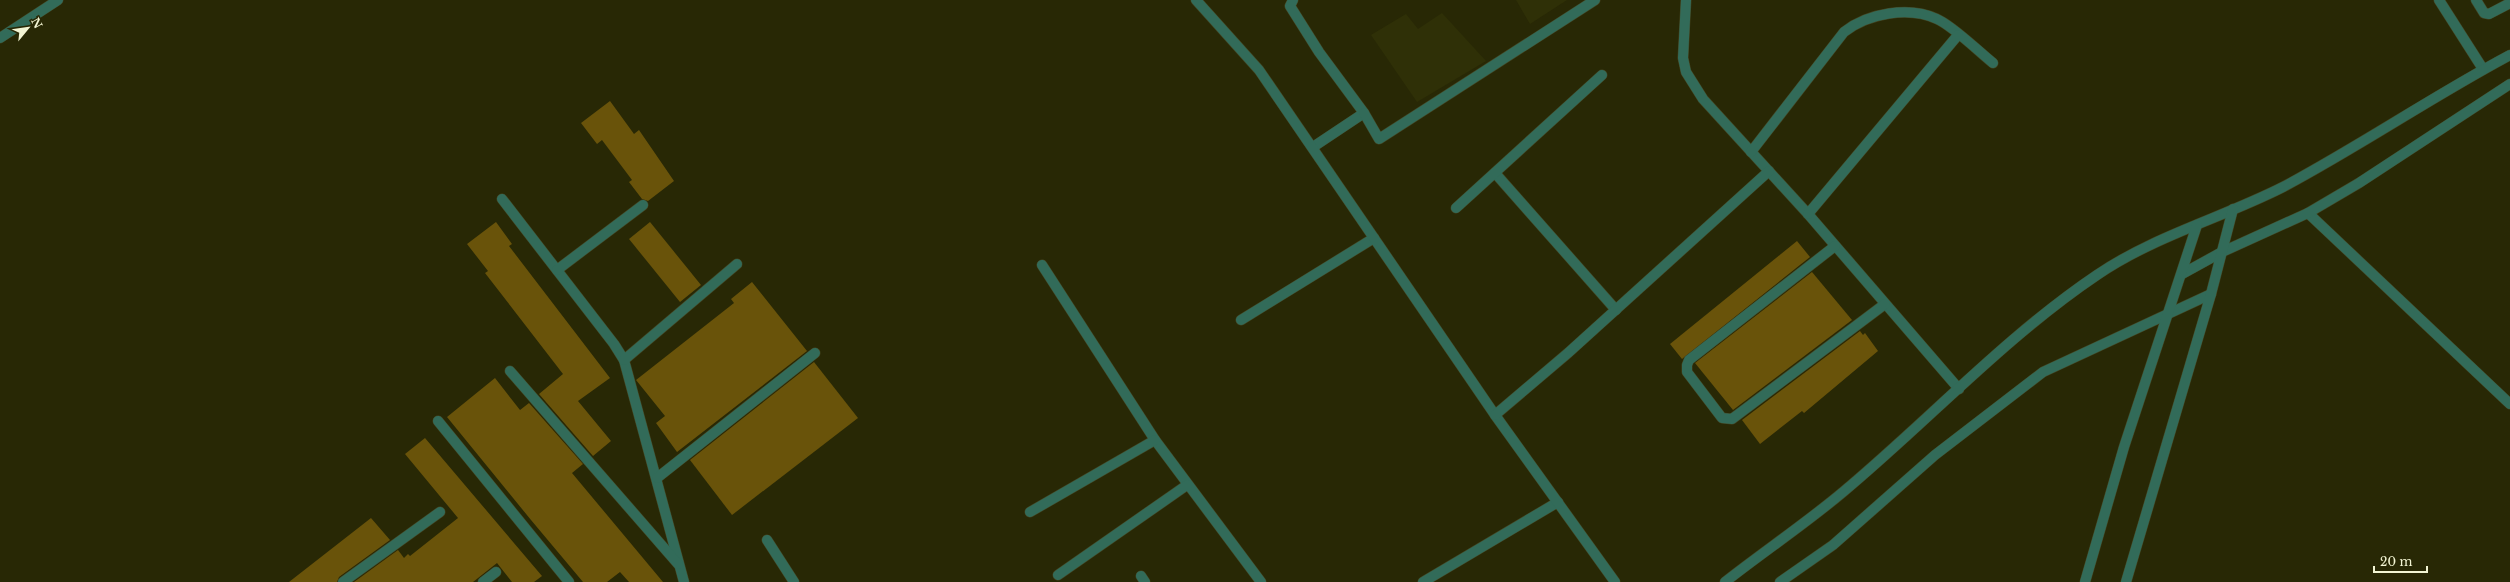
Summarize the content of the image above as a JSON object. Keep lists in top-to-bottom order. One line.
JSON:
{"scale_bar":"20 m","north":"top right"}
